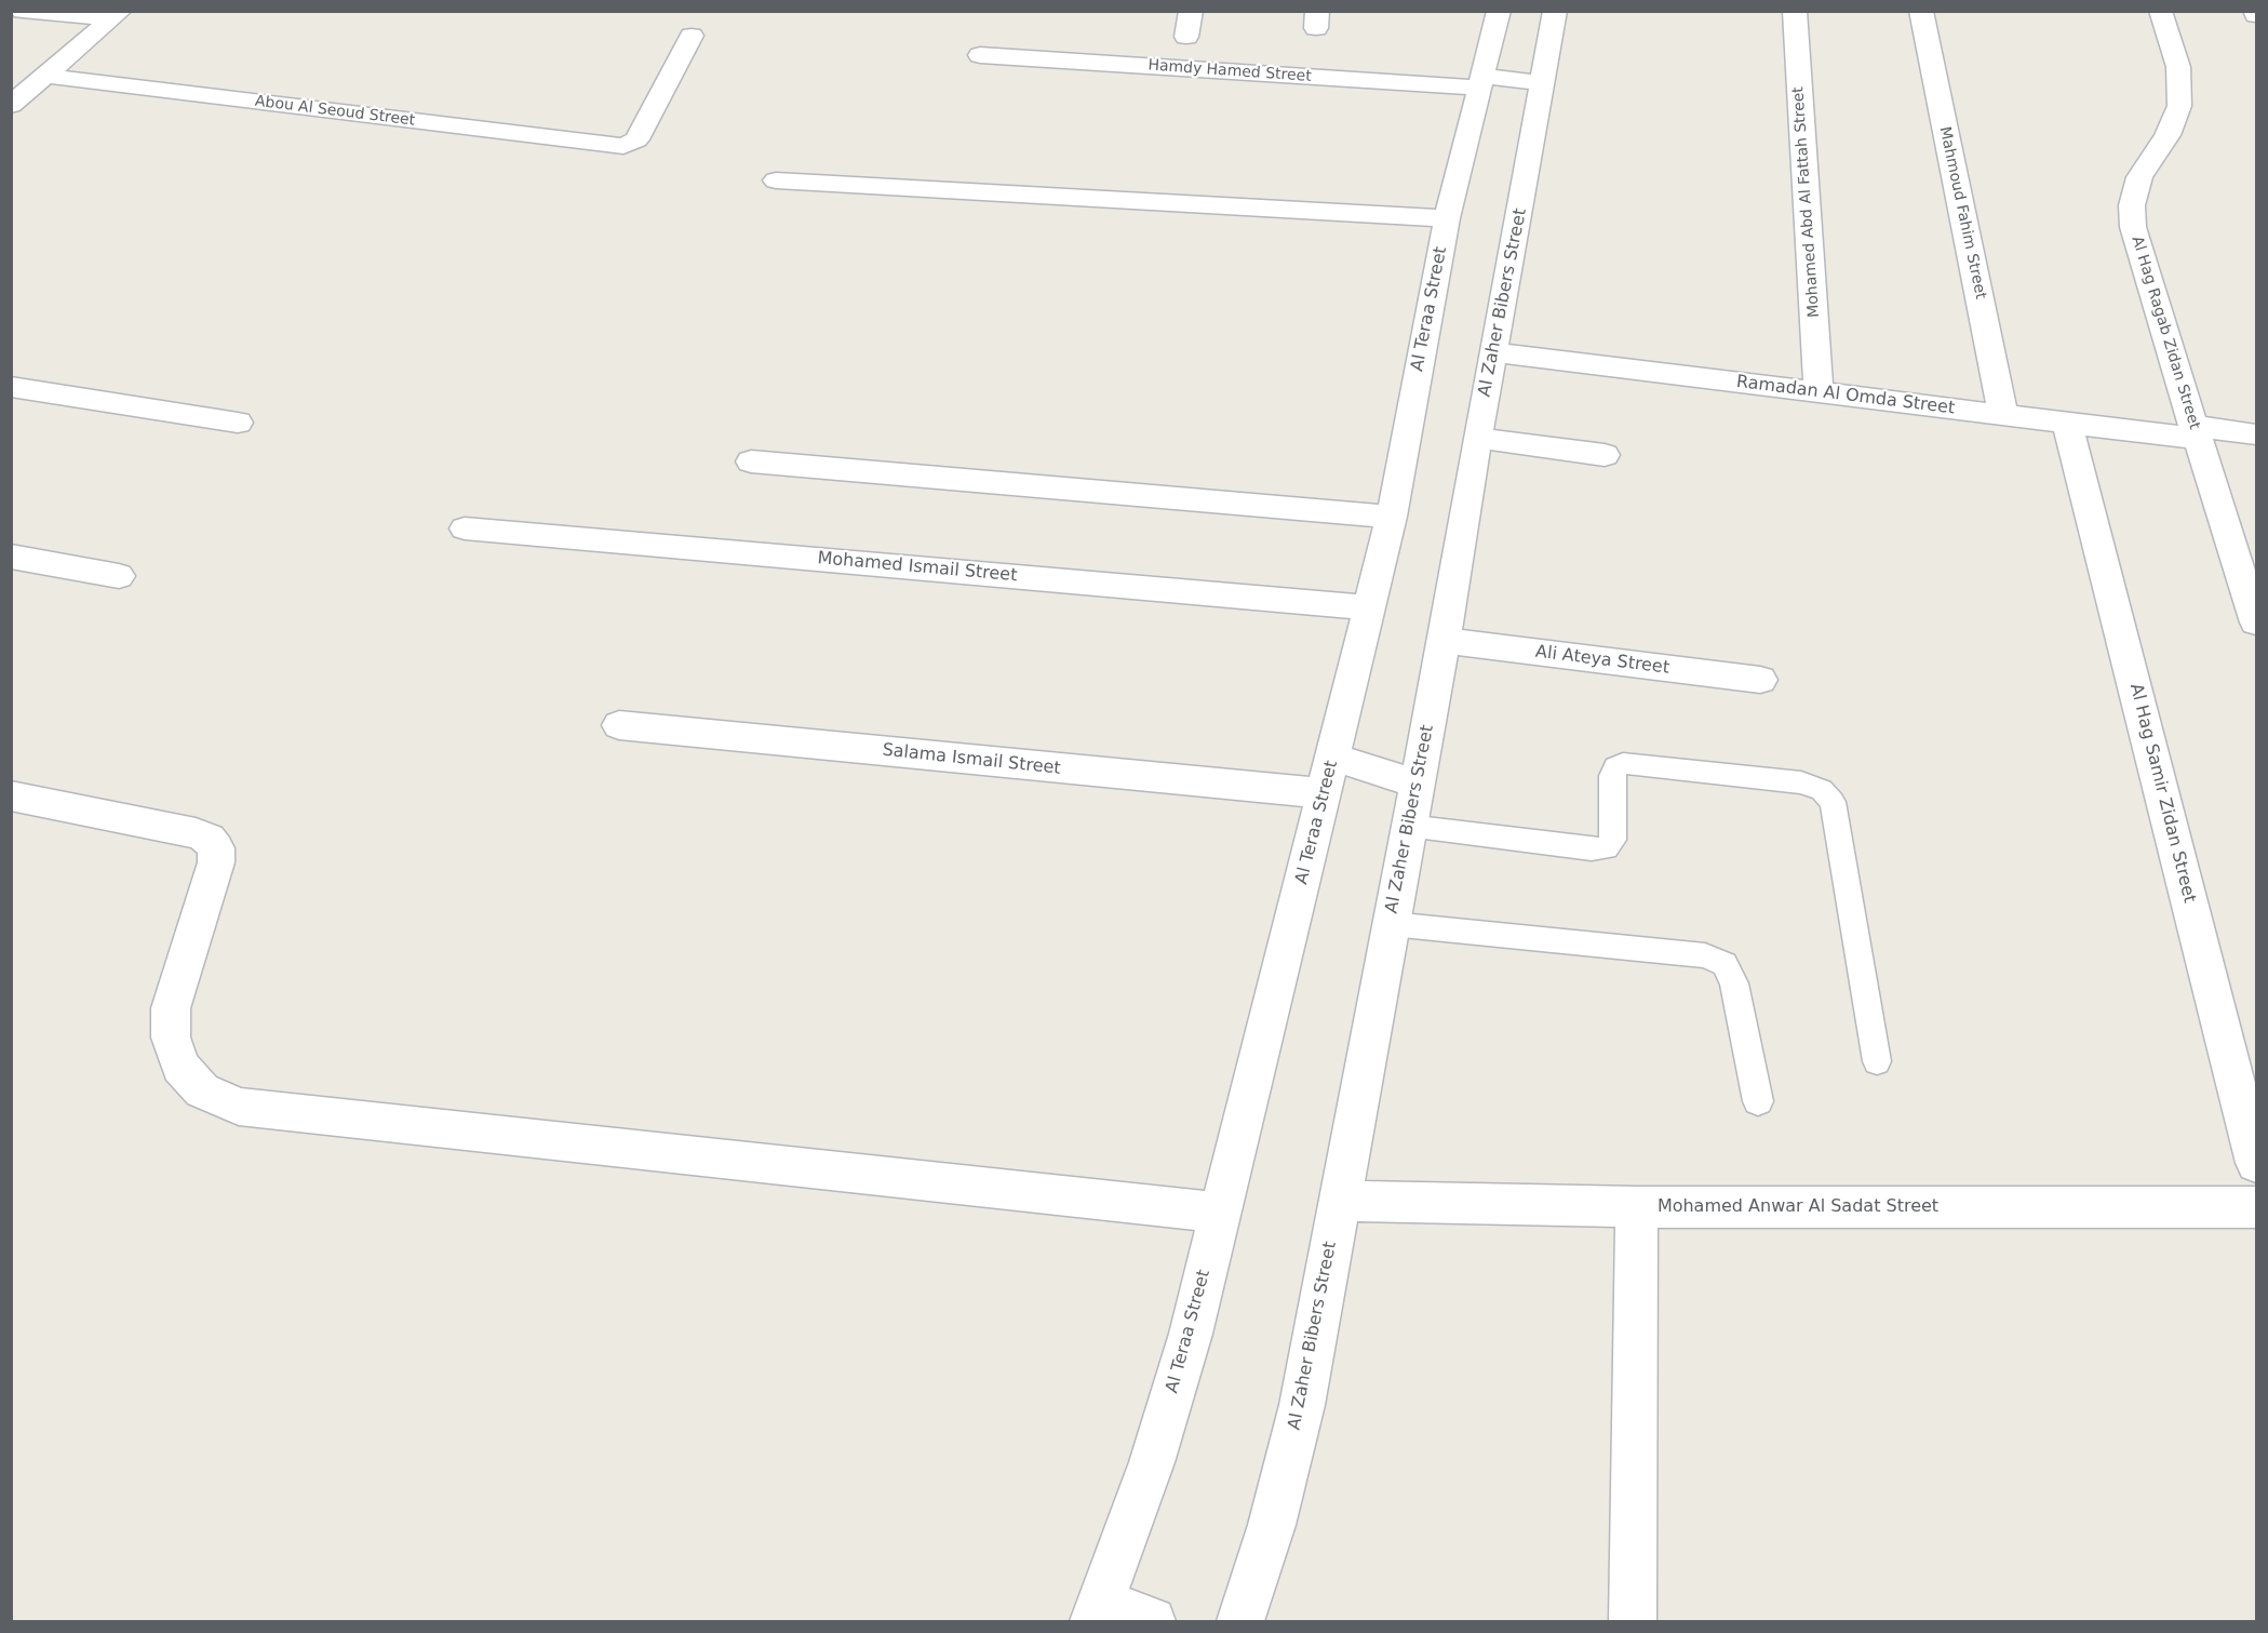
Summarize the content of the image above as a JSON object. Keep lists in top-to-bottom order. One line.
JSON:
{"streets":{"street":["Hamdy Hamed Street","Abou Al Seoud Street","Mohamed Abd Al Fattah Street","Mahmoud Fahim Street","Al Zaher Bibers Street","Al Teraa Street","Al Hag Ragab Zidan Street","Ramadan Al Omda Street","Mohamed Ismail Street","Ali Ateya Street","Salama Ismail Street","Al Hag Samir Zidan Street","Mohamed Anwar Al Sadat Street"]},"crossings":[["Hamdy Hamed Street","Al Zaher Bibers Street"],["Hamdy Hamed Street","Al Teraa Street"],["Mohamed Abd Al Fattah Street","Ramadan Al Omda Street"],["Mahmoud Fahim Street","Ramadan Al Omda Street"],["Al Zaher Bibers Street","Ramadan Al Omda Street"],["Al Zaher Bibers Street","Ali Ateya Street"],["Al Zaher Bibers Street","Mohamed Anwar Al Sadat Street"],["Al Teraa Street","Mohamed Ismail Street"],["Al Teraa Street","Salama Ismail Street"],["Al Hag Ragab Zidan Street","Ramadan Al Omda Street"],["Ramadan Al Omda Street","Al Hag Samir Zidan Street"]]}
